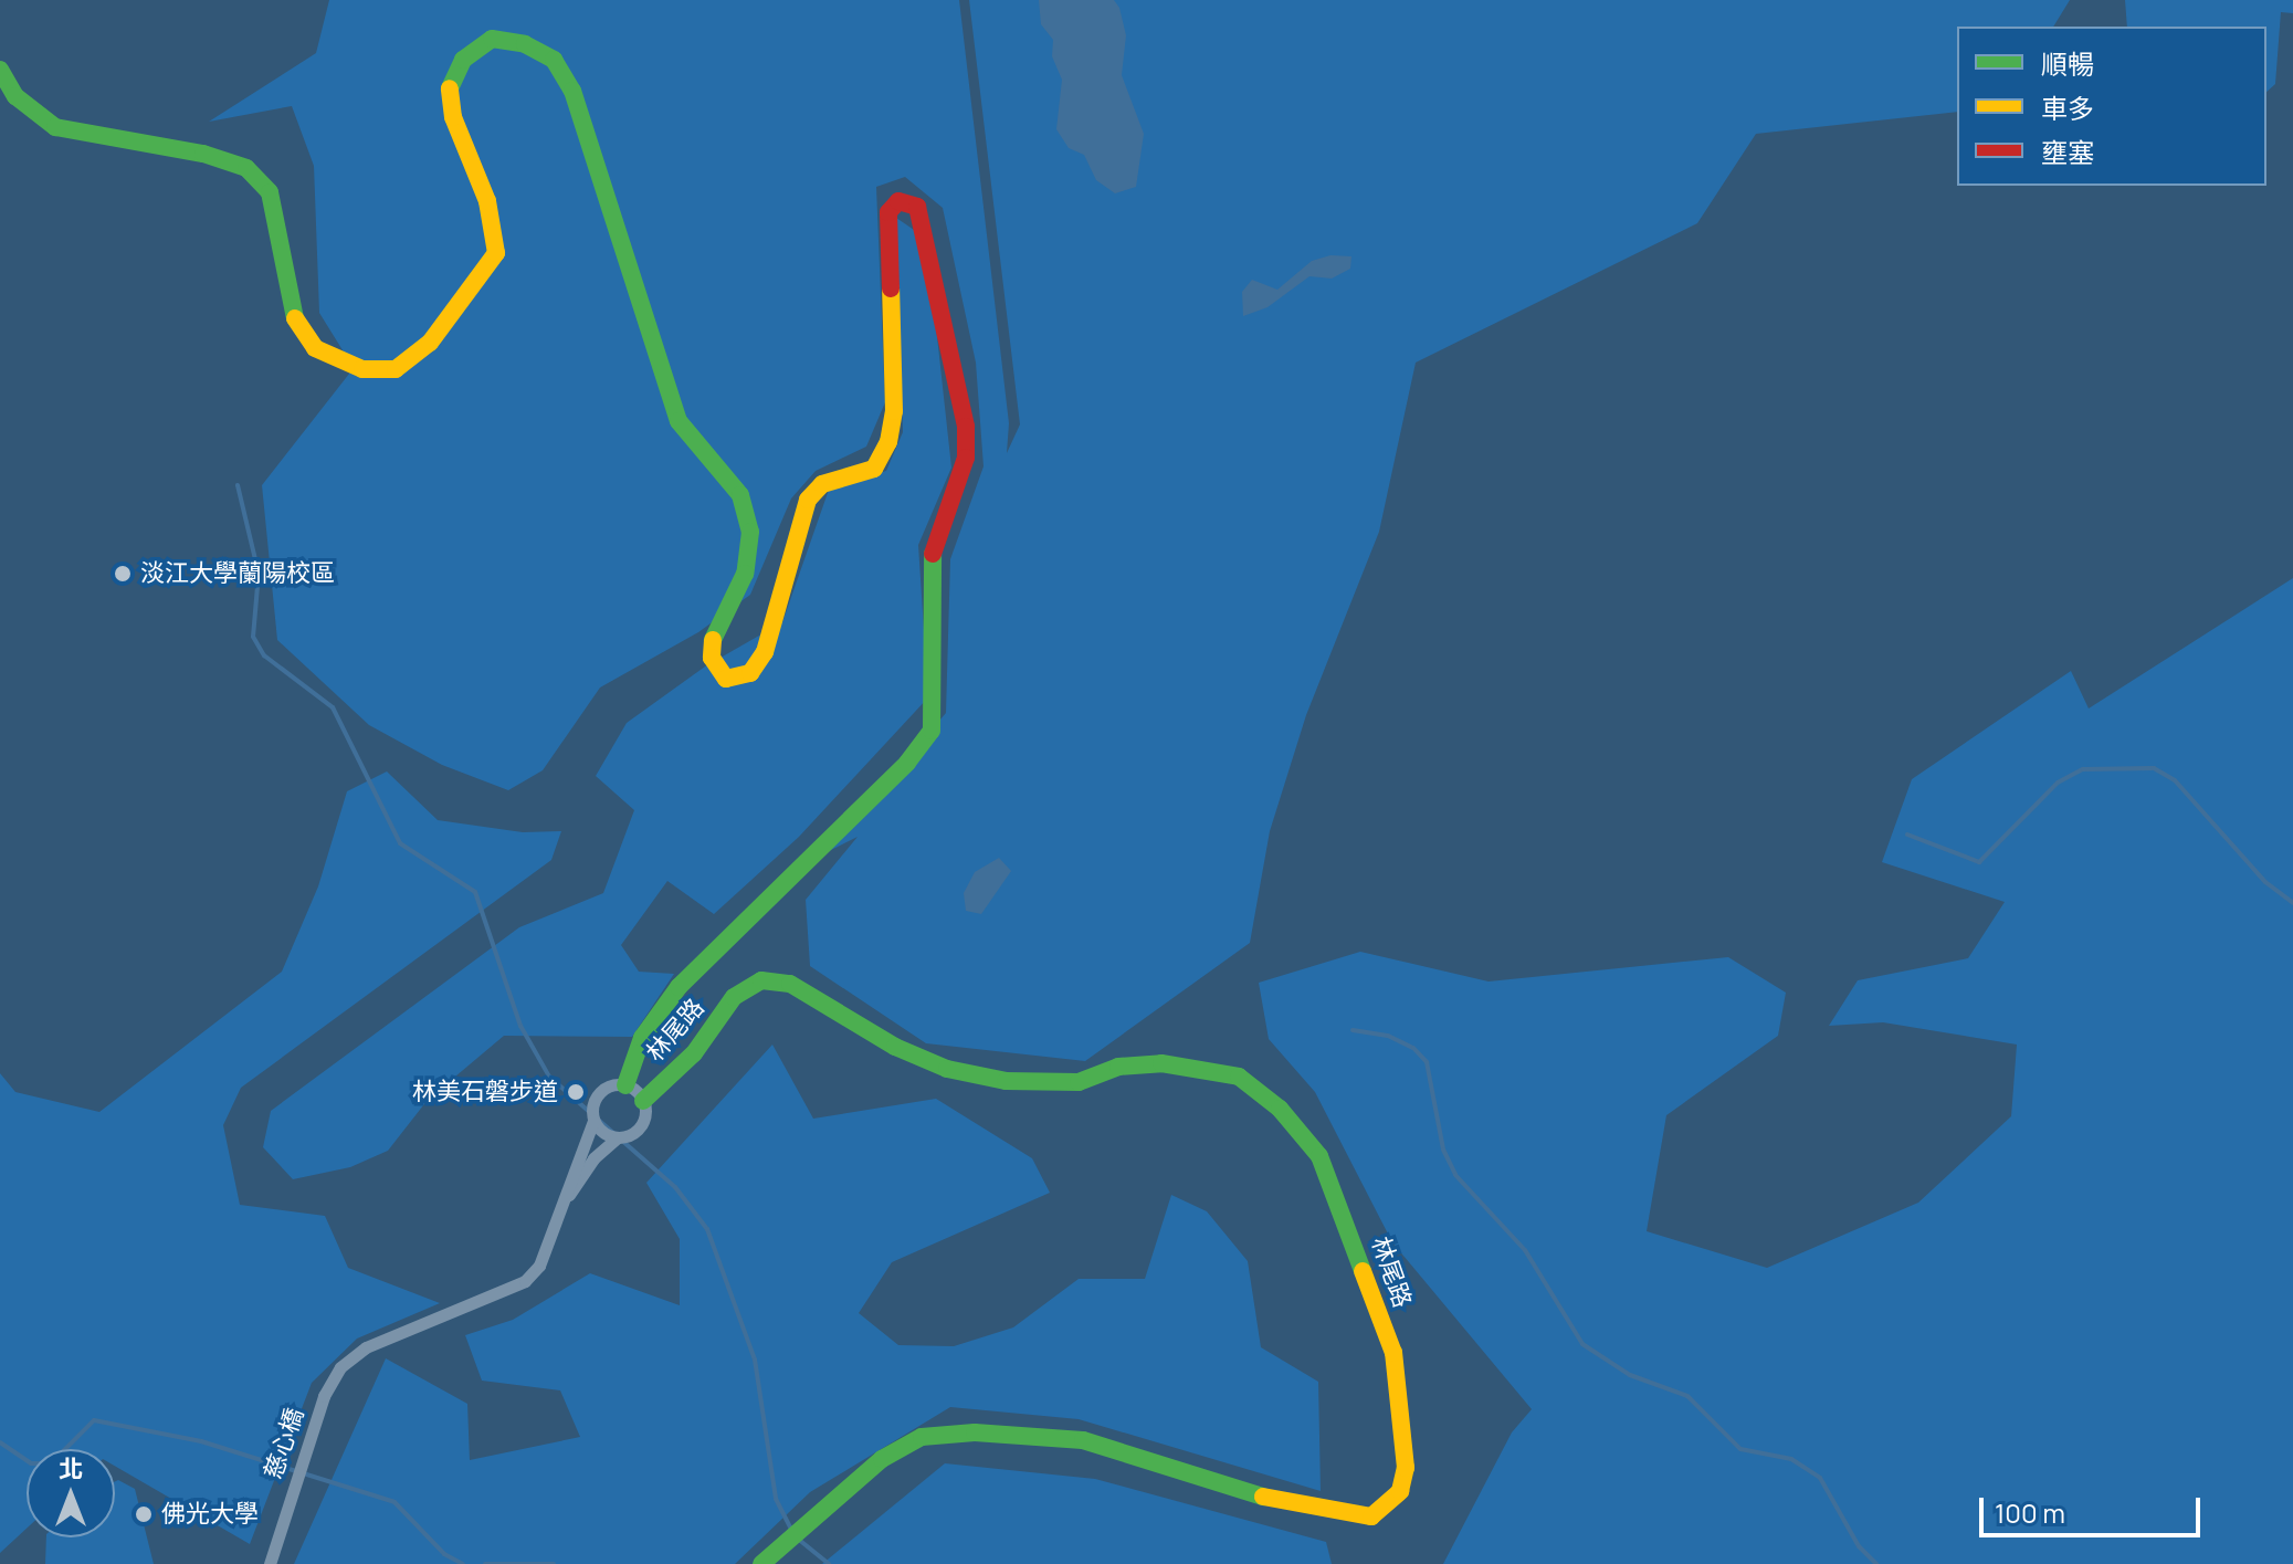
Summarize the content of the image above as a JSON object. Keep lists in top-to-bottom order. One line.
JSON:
{"streets":{"street":["林尾路","慈心橋"]},"places":["淡江大學蘭陽校區","林美石磐步道","佛光大學"],"legend":["順暢","車多","壅塞"],"scale_bar":"100 m","north":"top"}
